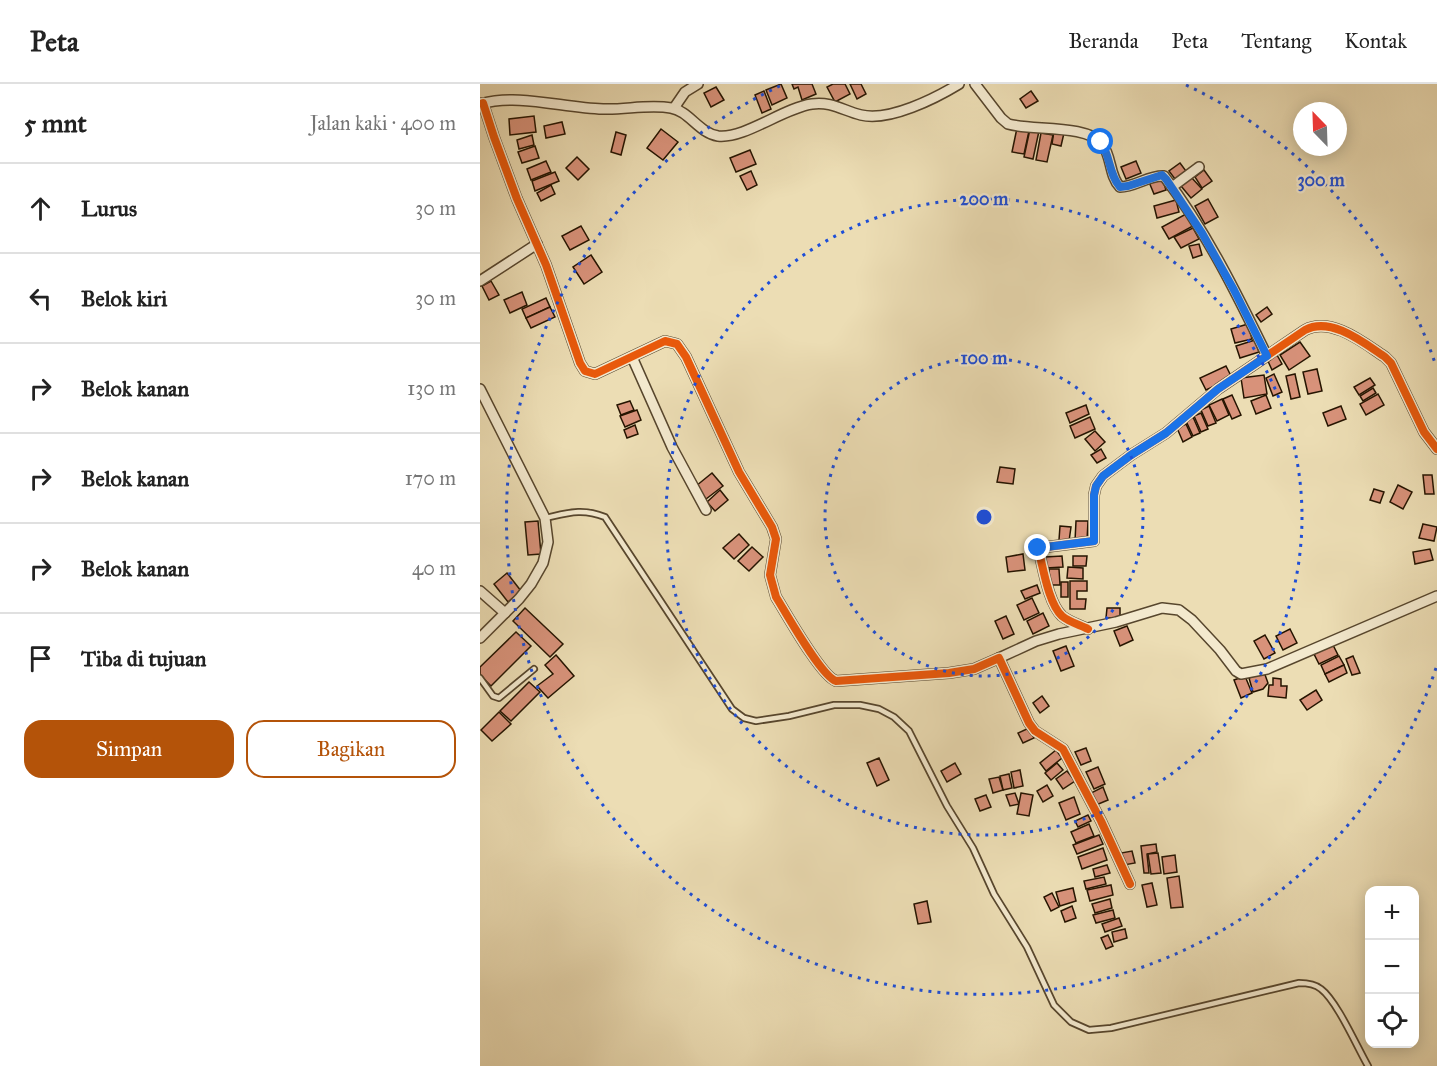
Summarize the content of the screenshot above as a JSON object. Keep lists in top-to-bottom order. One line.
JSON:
{"north":"top left","page":{"header":"Peta","nav":["Beranda","Peta","Tentang","Kontak"],"heading":["5 mnt","Jalan kaki · 400 m"],"list":[["Lurus","30 m"],["Belok kiri","30 m"],["Belok kanan","130 m"],["Belok kanan","170 m"],["Belok kanan","40 m"],"Tiba di tujuan"],"buttons":["Simpan","Bagikan"],"map_buttons":["+","−"]},"rings":["300 m","200 m","100 m"]}
